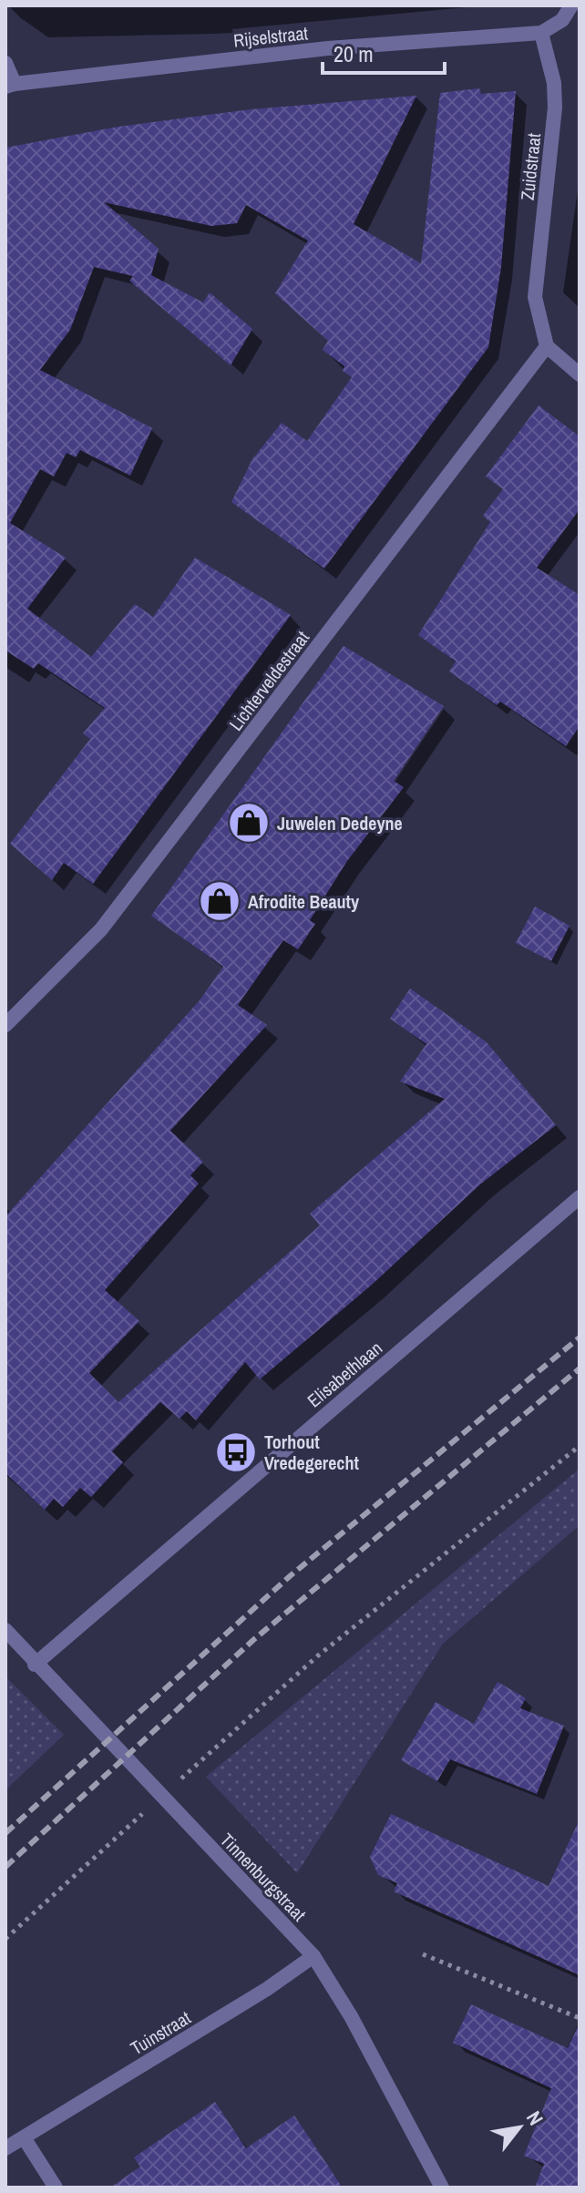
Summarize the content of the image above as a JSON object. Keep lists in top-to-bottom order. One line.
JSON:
{"streets":{"street":["Rijselstraat","Zuidstraat","Lichterveldestraat","Elisabethlaan","Tinnenburgstraat","Tuinstraat"]},"crossings":[["Rijselstraat","Zuidstraat"],["Zuidstraat","Lichterveldestraat"],["Elisabethlaan","Tinnenburgstraat"],["Tinnenburgstraat","Tuinstraat"]],"places":{"shop":["Juwelen Dedeyne","Afrodite Beauty"],"bus stop":["Torhout Vredegerecht"]},"scale_bar":"20 m","north":"top right"}
